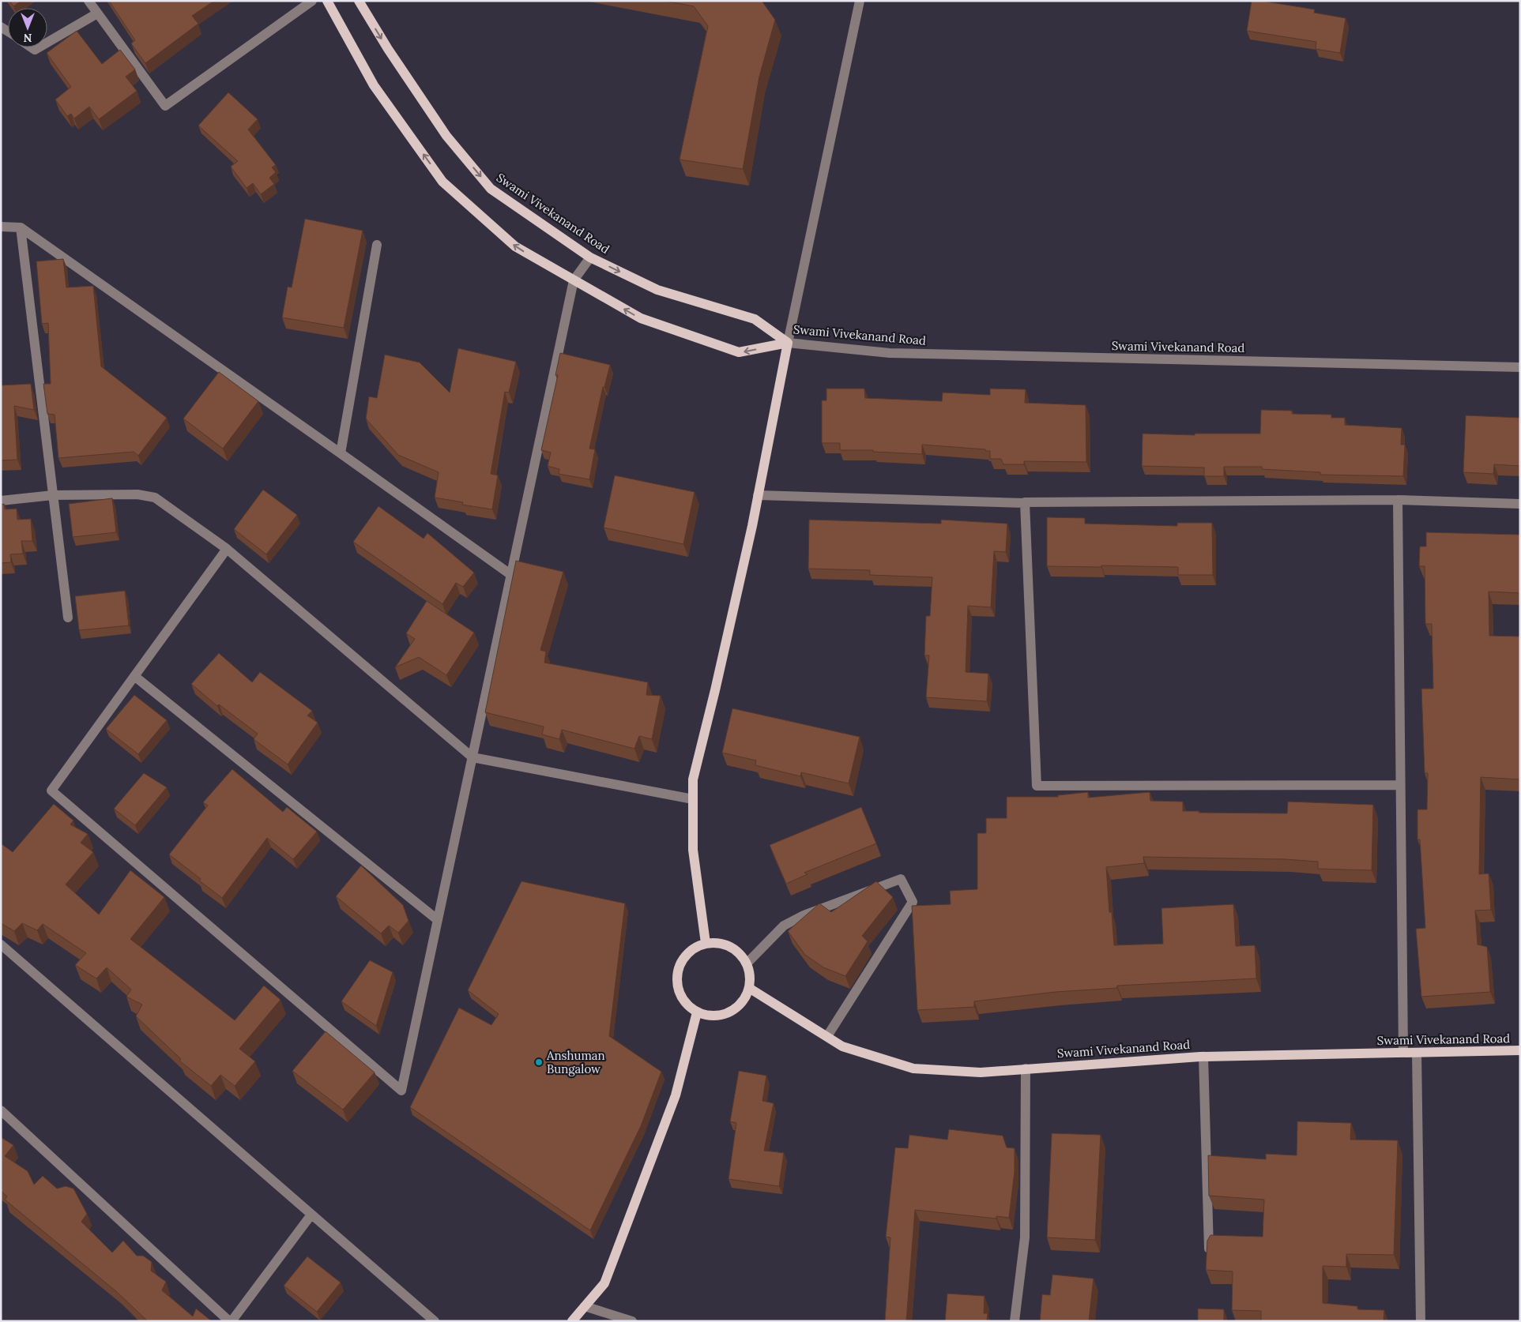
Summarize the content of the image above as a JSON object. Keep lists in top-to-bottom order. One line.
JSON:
{"streets":{"main road":["Swami Vivekanand Road"]},"places":["Anshuman Bungalow"],"north":"bottom"}
